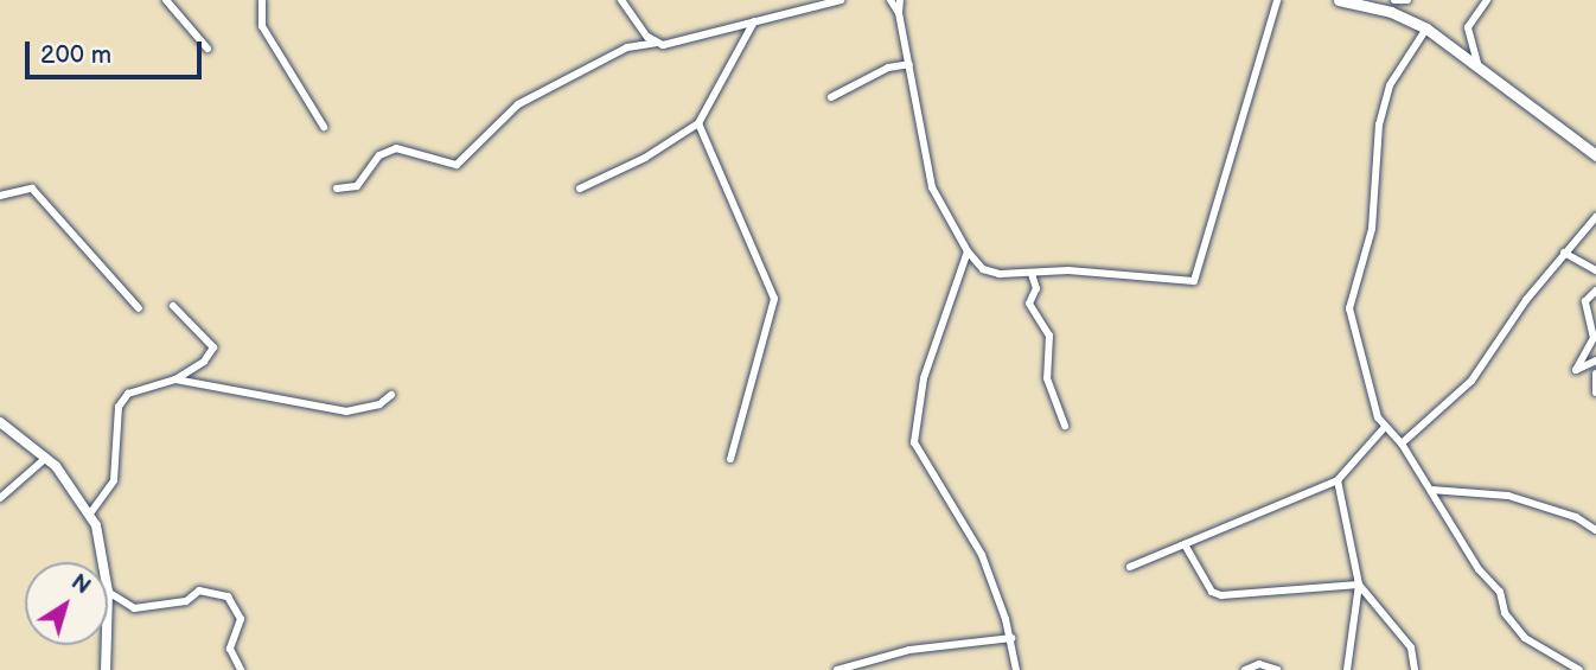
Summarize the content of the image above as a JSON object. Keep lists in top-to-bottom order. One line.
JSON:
{"scale_bar":"200 m","north":"top right"}
